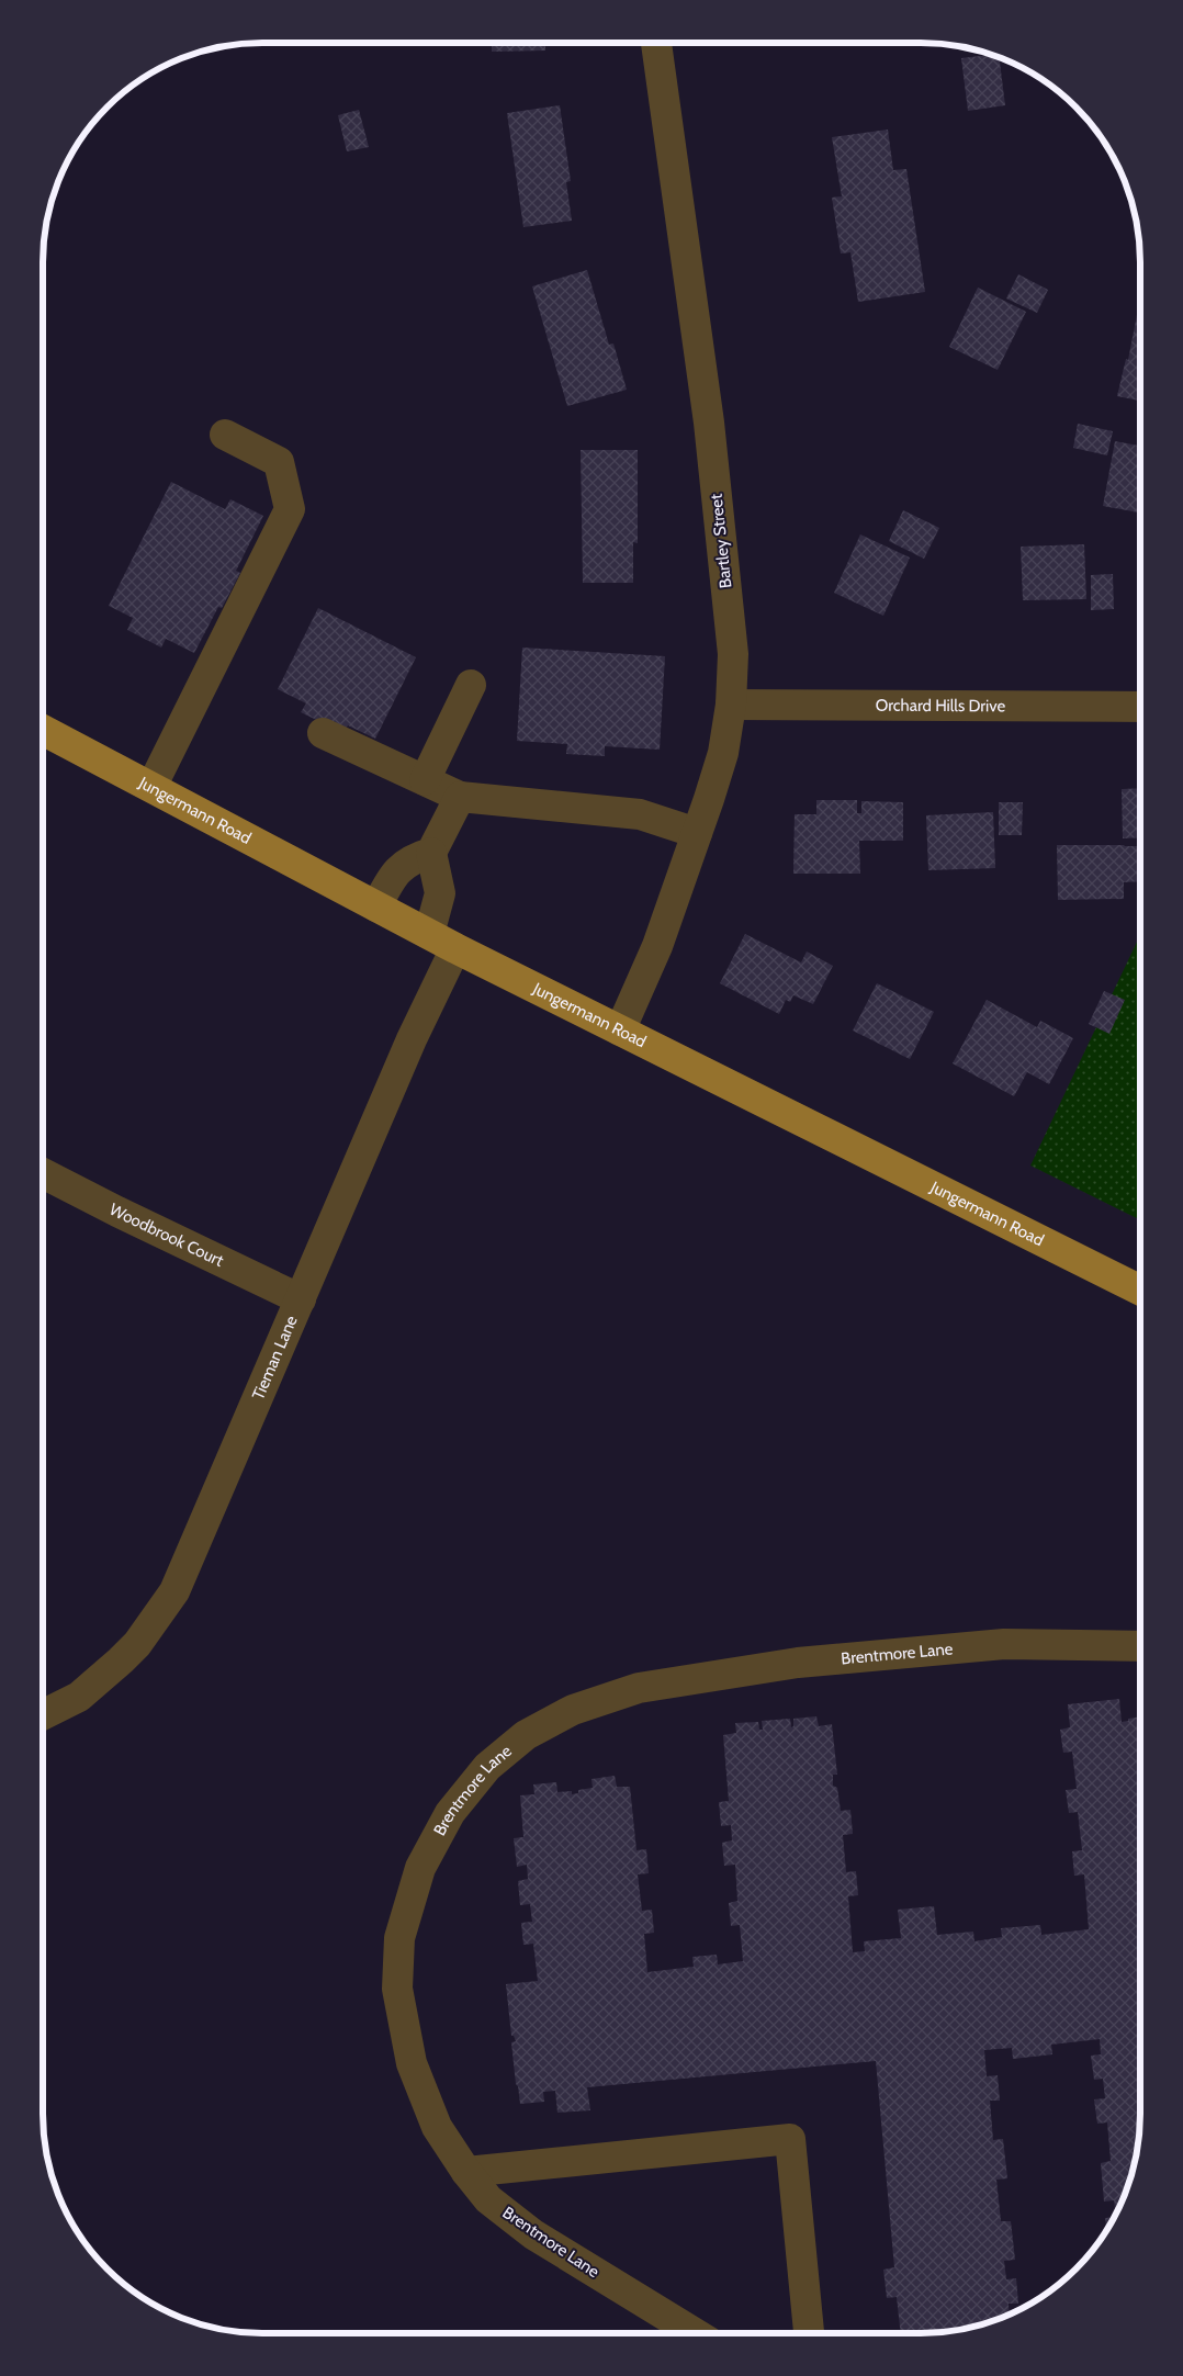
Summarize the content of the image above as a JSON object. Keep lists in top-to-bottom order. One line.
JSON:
{"streets":{"main road":["Jungermann Road"],"street":["Bartley Street","Orchard Hills Drive","Woodbrook Court","Tieman Lane","Brentmore Lane"]},"crossings":[["Bartley Street","Orchard Hills Drive"],["Bartley Street","Jungermann Road"],["Jungermann Road","Tieman Lane"],["Woodbrook Court","Tieman Lane"]]}
